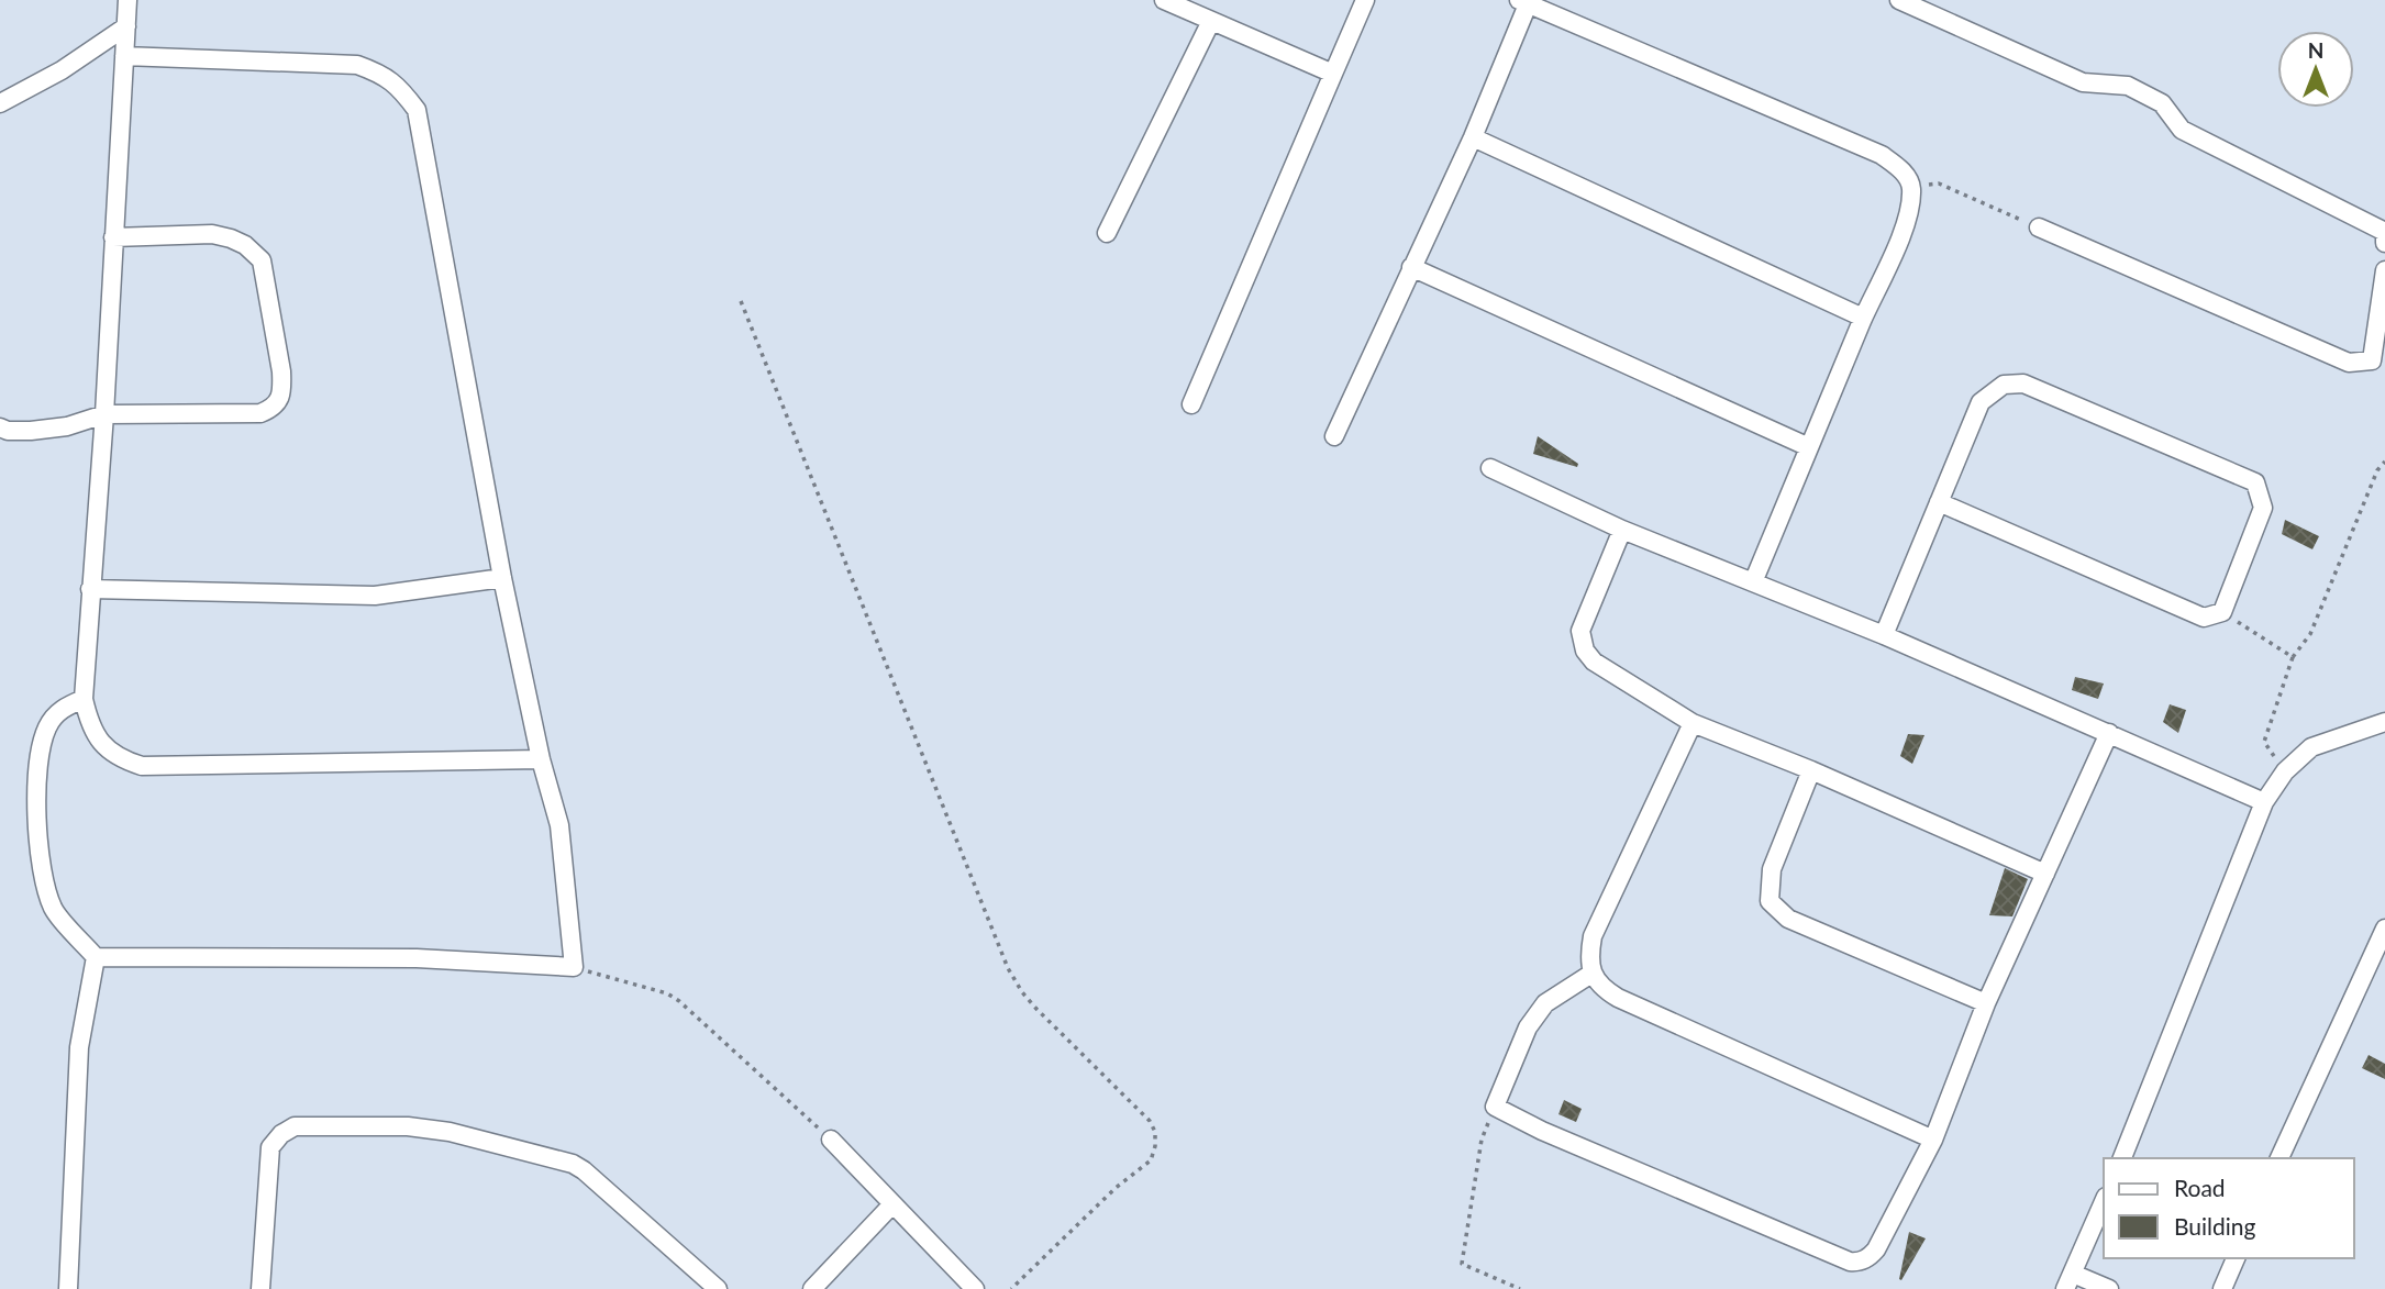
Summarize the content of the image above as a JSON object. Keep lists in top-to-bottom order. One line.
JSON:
{"legend":["Road","Building"],"north":"top"}
